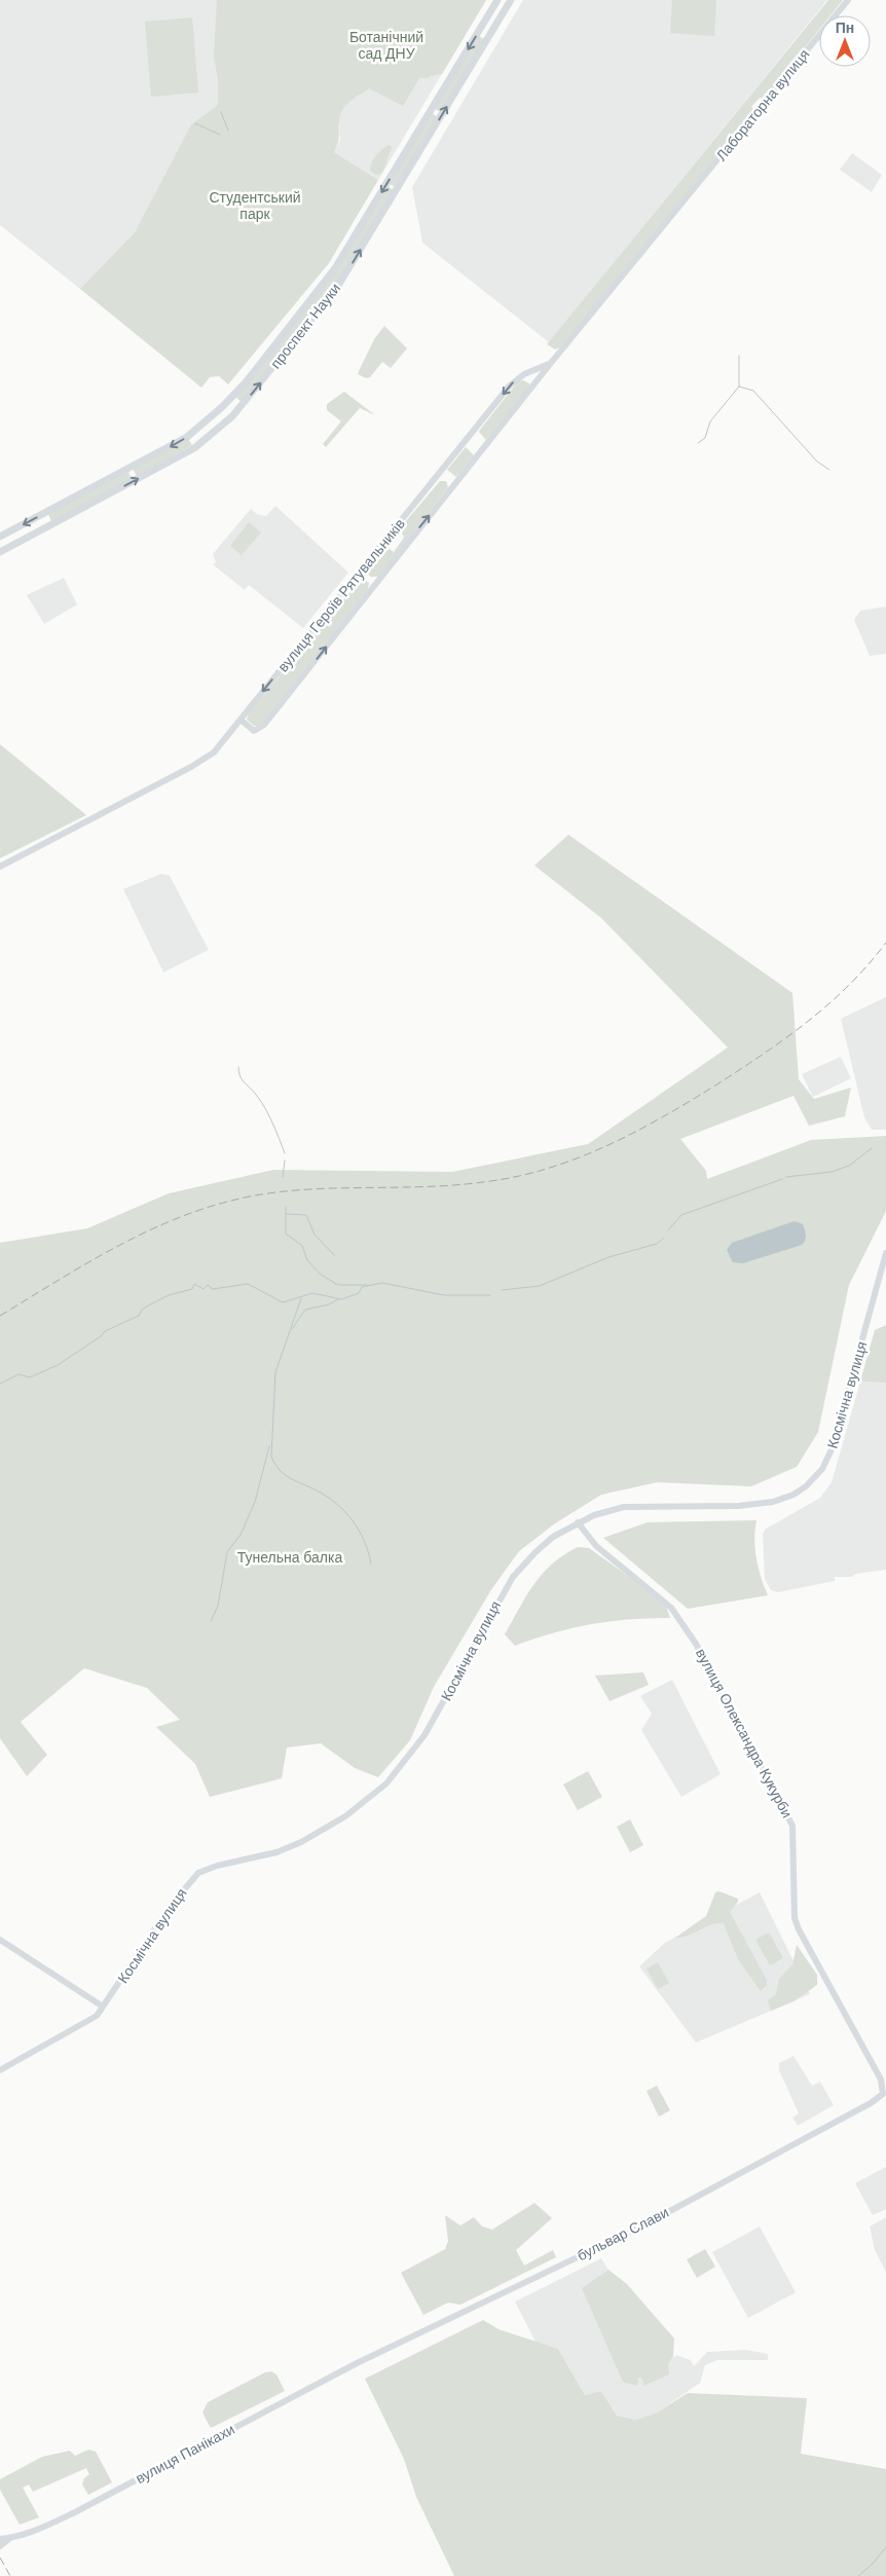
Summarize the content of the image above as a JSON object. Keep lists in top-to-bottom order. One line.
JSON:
{"streets":{"main road":["Лабораторна вулиця","проспект Науки","вулиця Героїв Рятувальників","Космічна вулиця","вулиця Олександра Кукурби","бульвар Слави","вулиця Панікахи"]},"crossings":[["Лабораторна вулиця","вулиця Героїв Рятувальників"],["Космічна вулиця","вулиця Олександра Кукурби"],["вулиця Олександра Кукурби","бульвар Слави"],["бульвар Слави","вулиця Панікахи"]],"parks":["Ботанічний сад ДНУ","Студентський парк","Тунельна балка"],"north":"top"}
